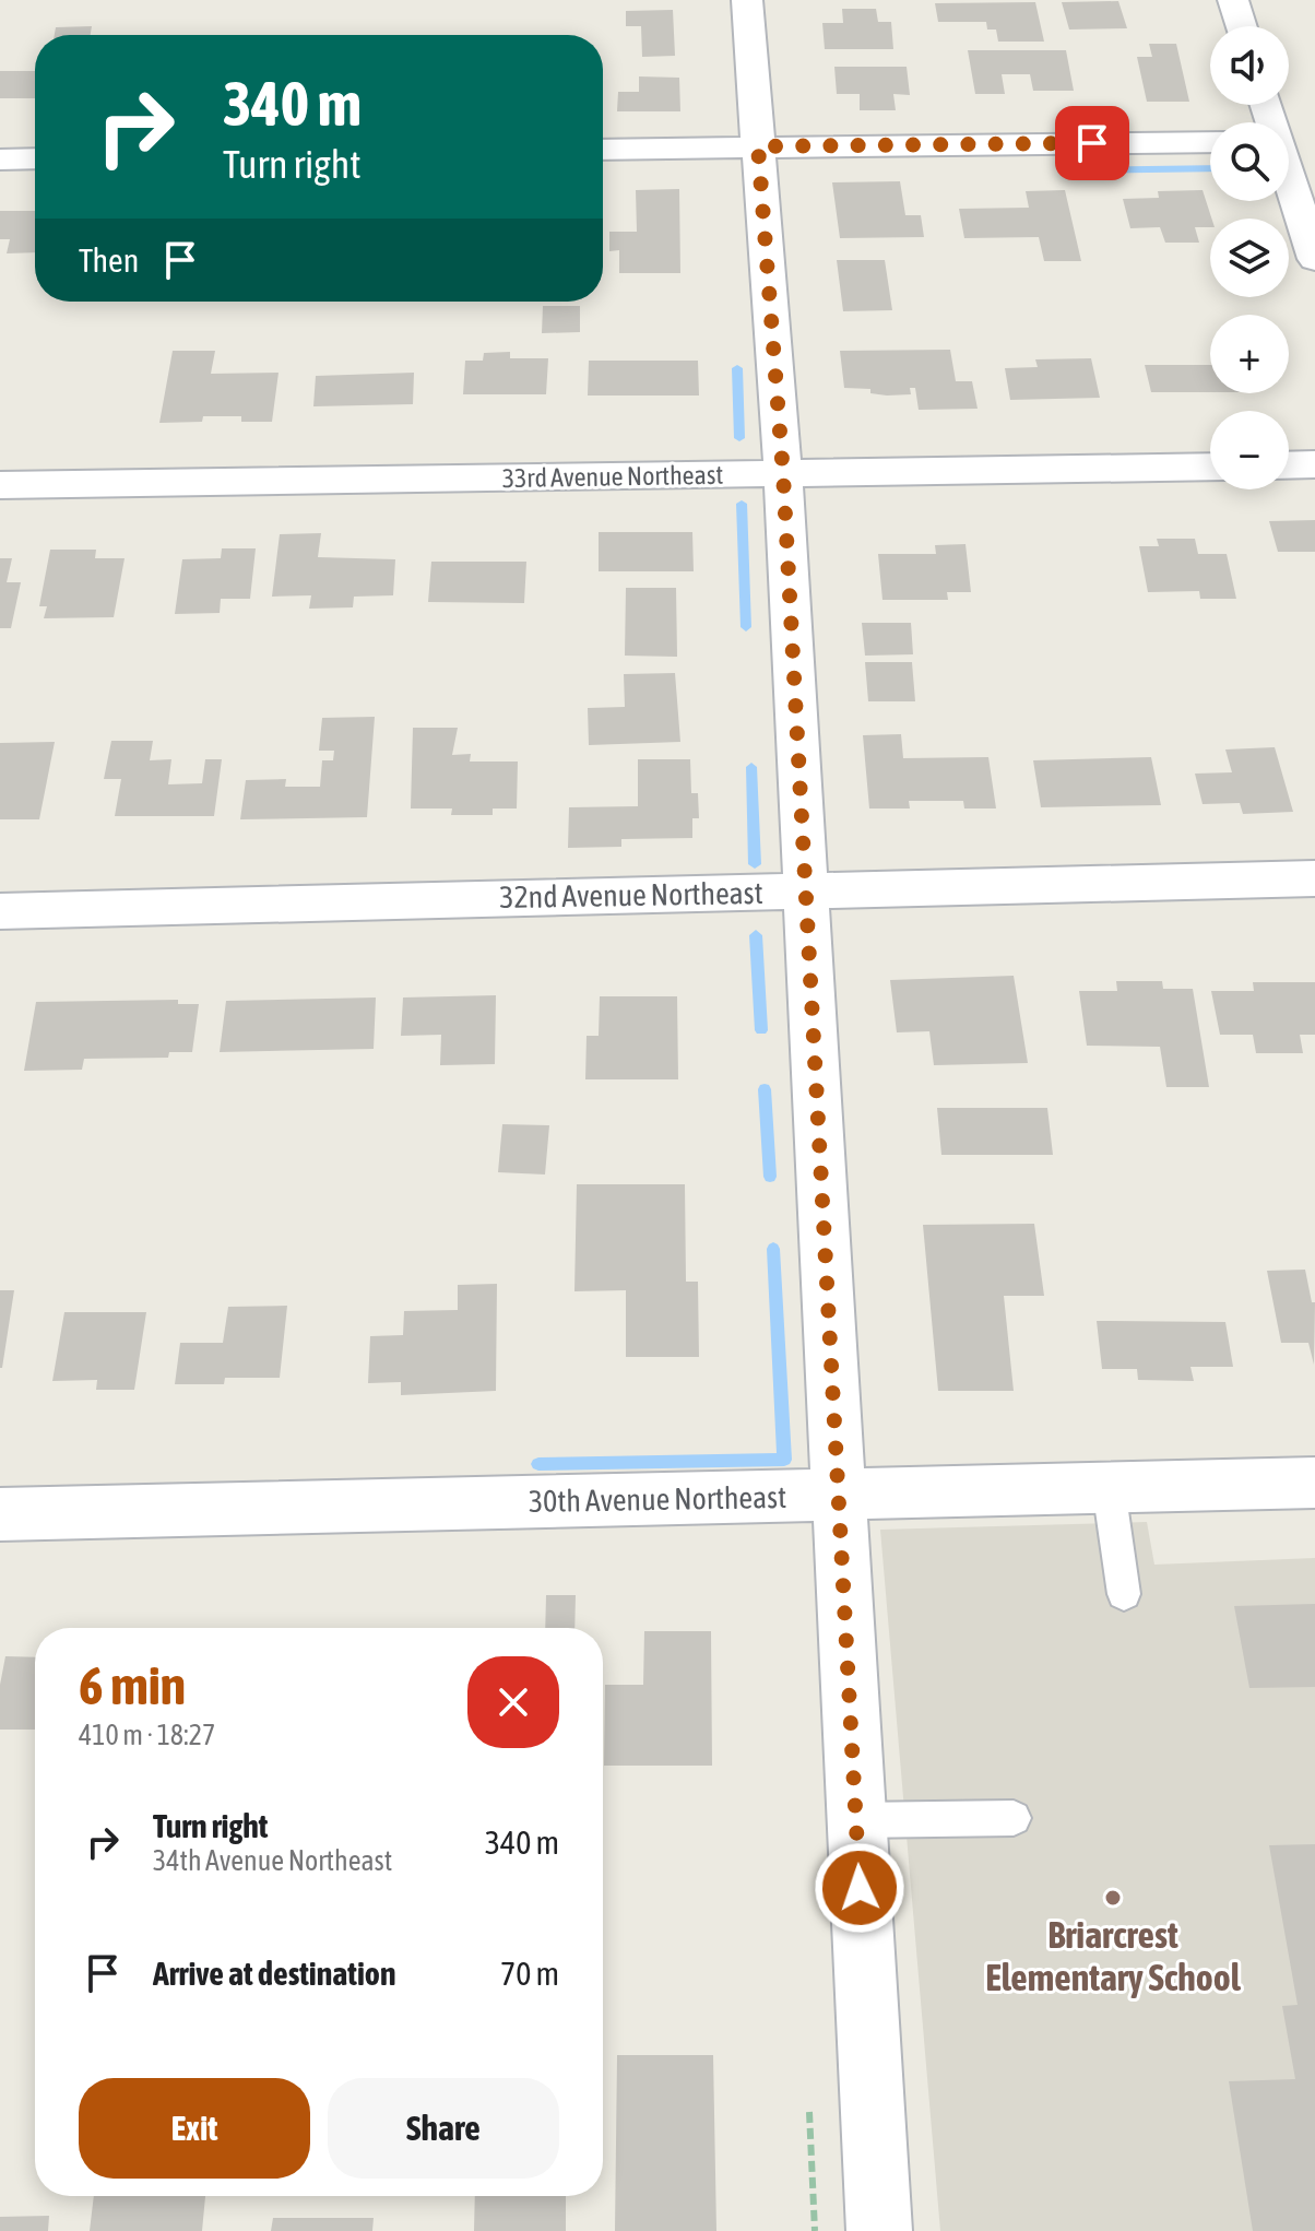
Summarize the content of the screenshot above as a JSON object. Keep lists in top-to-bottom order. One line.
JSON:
{"streets":{"street":["33rd Avenue Northeast","32nd Avenue Northeast","30th Avenue Northeast"]},"places":["Briarcrest Elementary School"],"page":{"map_buttons":["+","−"],"turn":["340 m","Turn right"],"then":"Then","heading":["6 min","410 m · 18:27"],"list":[{"name":"Turn right","note":"34th Avenue Northeast","value":"340 m"},{"name":"Arrive at destination","value":"70 m"}],"buttons":["Exit","Share"]}}
